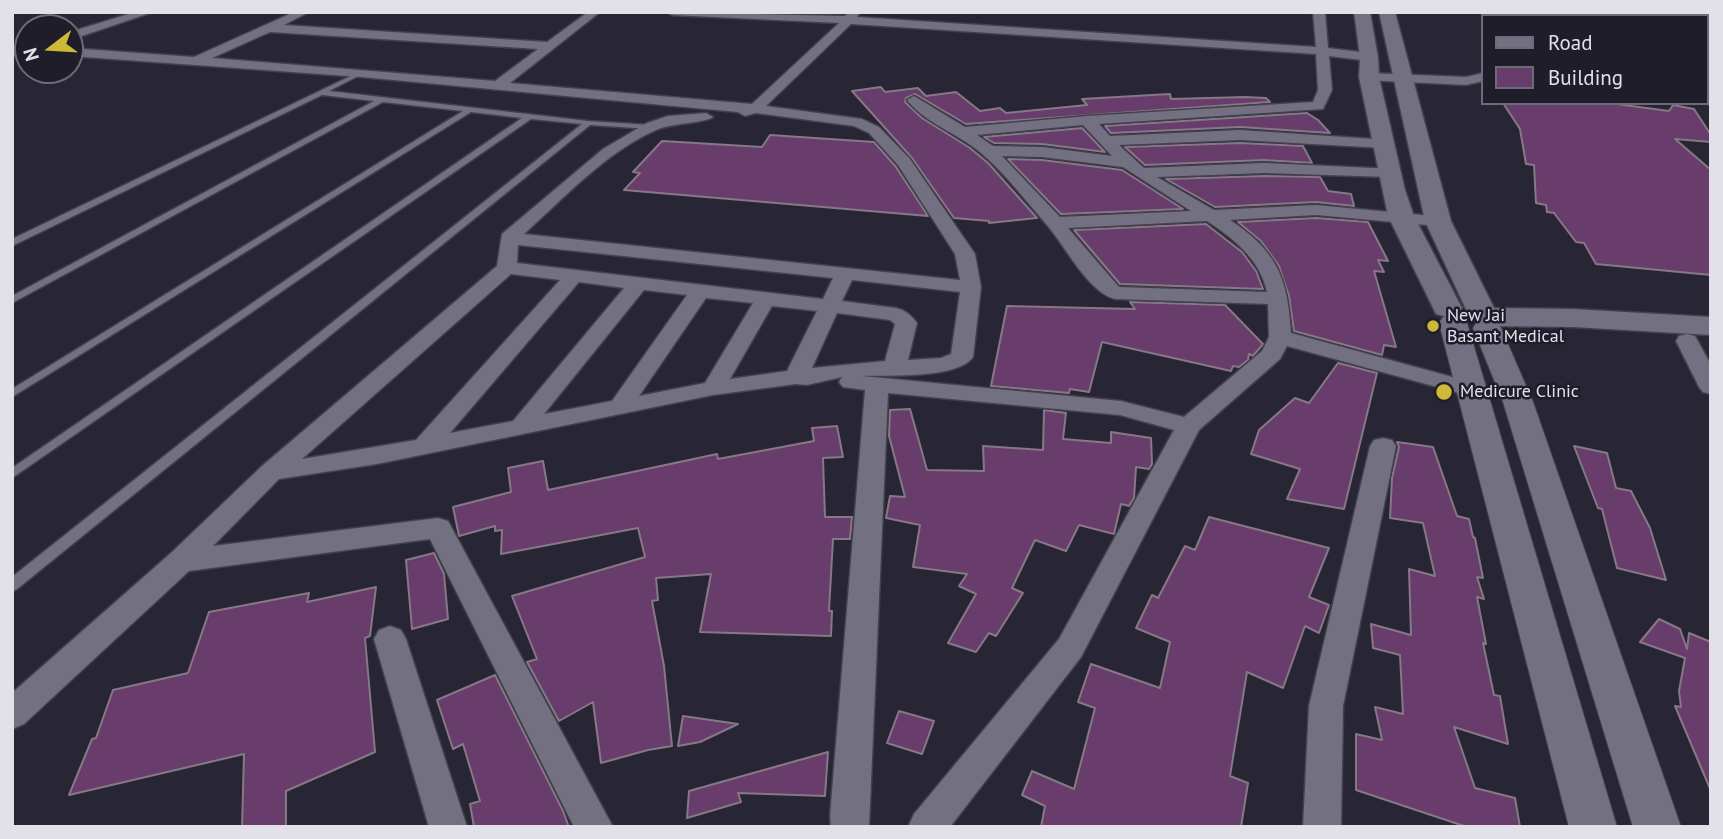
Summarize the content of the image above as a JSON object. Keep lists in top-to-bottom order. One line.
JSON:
{"places":["New Jai Basant Medical","Medicure Clinic"],"legend":["Road","Building"],"north":"left"}
